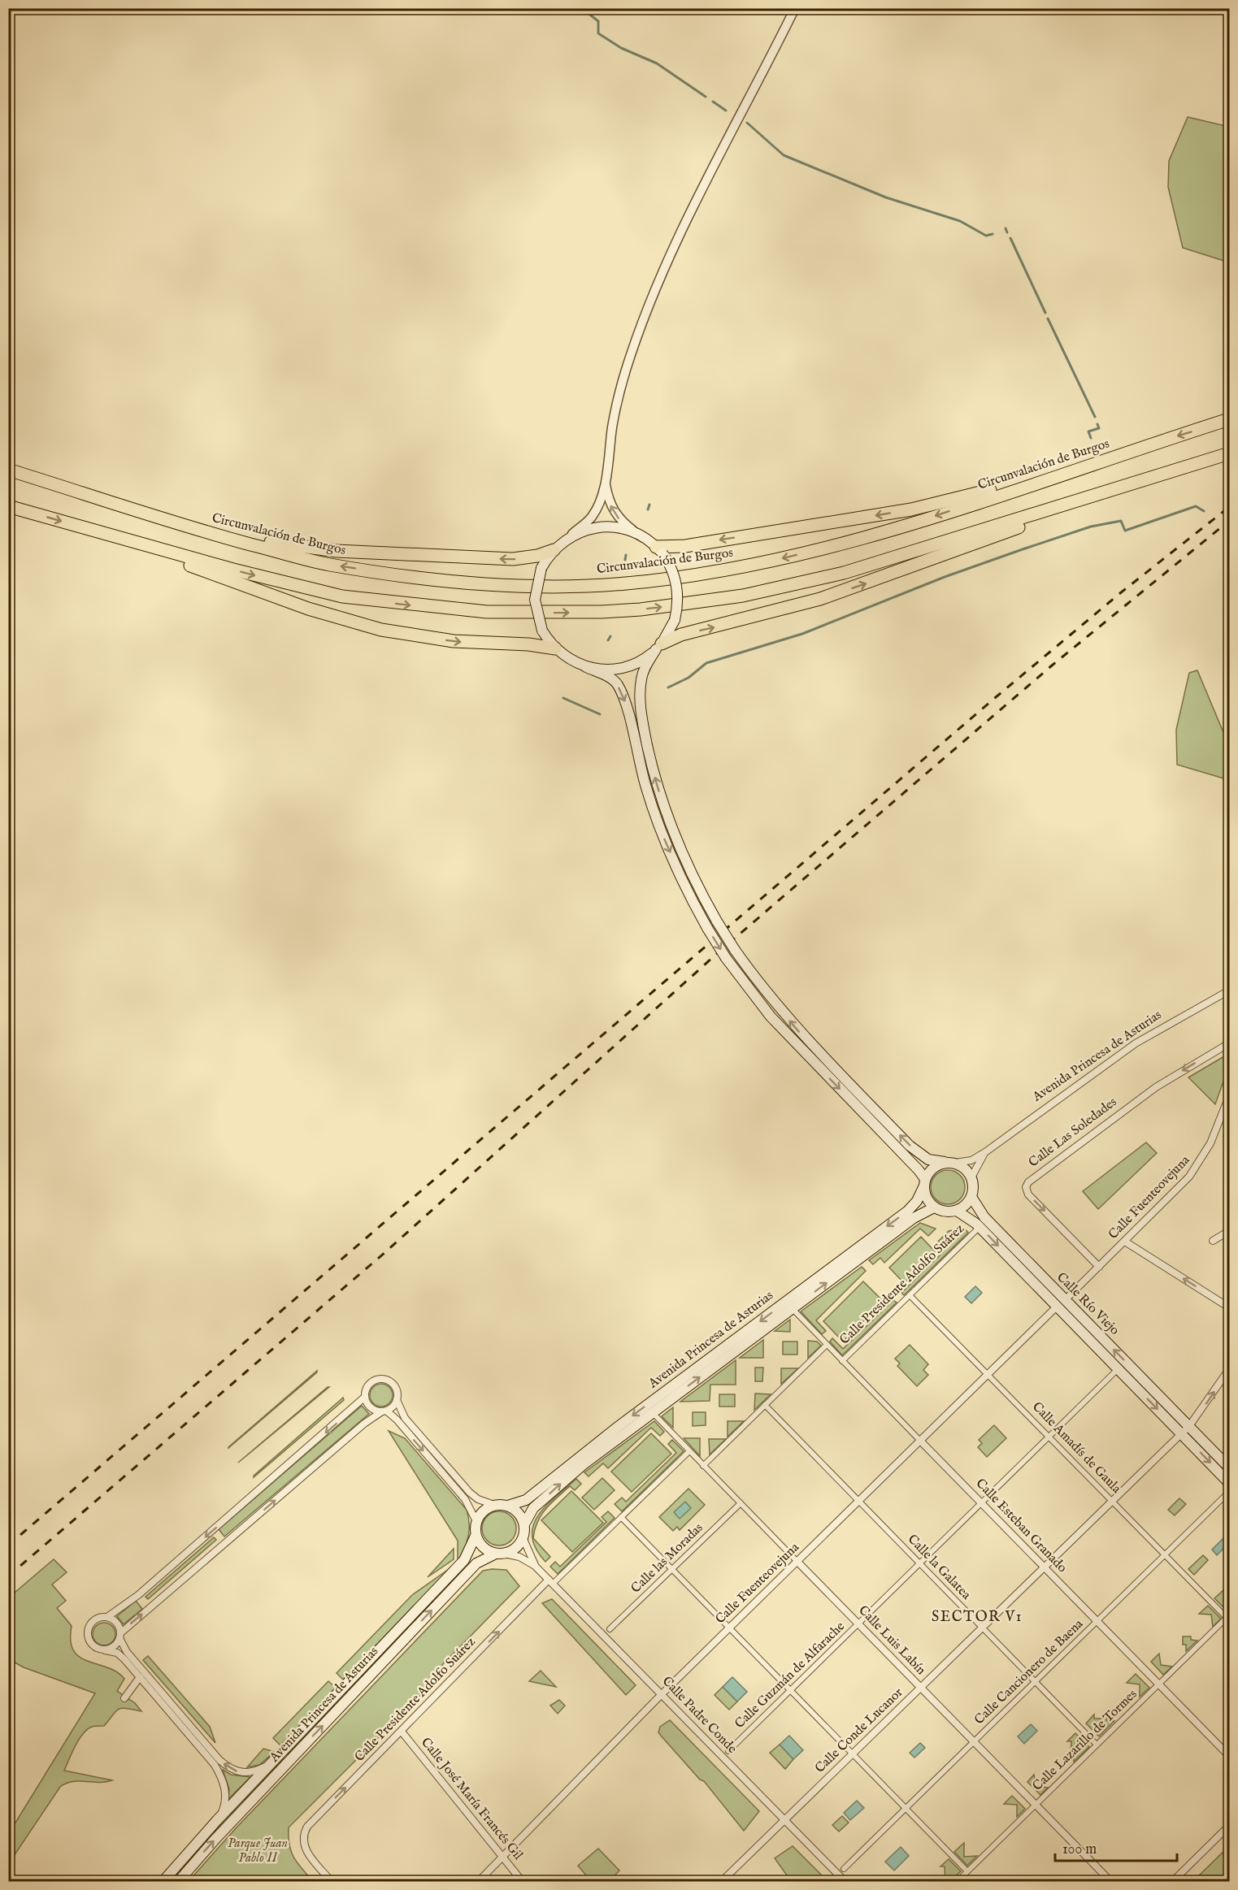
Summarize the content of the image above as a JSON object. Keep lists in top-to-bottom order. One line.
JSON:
{"streets":{"highway":["Circunvalación de Burgos"],"main road":["Avenida Princesa de Asturias","Calle Río Viejo"],"street":["Calle Las Soledades","Calle Fuenteovejuna","Calle Presidente Adolfo Suárez","Calle Amadís de Gaula","Calle Esteban Granado","Calle las Moradas","Calle la Galatea","Calle Luis Labín","Calle Cancionero de Baena","Calle Guzmán de Alfarache","Calle Padre Conde","Calle Conde Lucanor","Calle Lazarillo de Tormes","Calle José María Francés Gil"]},"crossings":[["Avenida Princesa de Asturias","Calle Río Viejo"],["Avenida Princesa de Asturias","Calle Padre Conde"],["Calle Las Soledades","Calle Fuenteovejuna"],["Calle Fuenteovejuna","Calle Río Viejo"],["Calle Fuenteovejuna","Calle Amadís de Gaula"],["Calle Fuenteovejuna","Calle Esteban Granado"],["Calle Fuenteovejuna","Calle la Galatea"],["Calle Fuenteovejuna","Calle Luis Labín"],["Calle Fuenteovejuna","Calle Padre Conde"],["Calle Fuenteovejuna","Calle José María Francés Gil"],["Calle Presidente Adolfo Suárez","Calle Río Viejo"],["Calle Presidente Adolfo Suárez","Calle Amadís de Gaula"],["Calle Presidente Adolfo Suárez","Calle Esteban Granado"],["Calle Presidente Adolfo Suárez","Calle la Galatea"],["Calle Presidente Adolfo Suárez","Calle Luis Labín"],["Calle Presidente Adolfo Suárez","Calle Padre Conde"],["Calle Presidente Adolfo Suárez","Calle José María Francés Gil"],["Calle Río Viejo","Calle Guzmán de Alfarache"],["Calle Río Viejo","Calle Conde Lucanor"],["Calle Amadís de Gaula","Calle Cancionero de Baena"],["Calle Amadís de Gaula","Calle Guzmán de Alfarache"],["Calle Amadís de Gaula","Calle Conde Lucanor"],["Calle Amadís de Gaula","Calle Lazarillo de Tormes"],["Calle Esteban Granado","Calle Cancionero de Baena"],["Calle Esteban Granado","Calle Guzmán de Alfarache"],["Calle Esteban Granado","Calle Conde Lucanor"],["Calle Esteban Granado","Calle Lazarillo de Tormes"],["Calle las Moradas","Calle Luis Labín"],["Calle la Galatea","Calle Cancionero de Baena"],["Calle la Galatea","Calle Guzmán de Alfarache"],["Calle la Galatea","Calle Conde Lucanor"],["Calle la Galatea","Calle Lazarillo de Tormes"],["Calle Luis Labín","Calle Cancionero de Baena"],["Calle Luis Labín","Calle Guzmán de Alfarache"],["Calle Luis Labín","Calle Conde Lucanor"],["Calle Luis Labín","Calle Lazarillo de Tormes"],["Calle Padre Conde","Calle Conde Lucanor"]],"one_way":["Calle Presidente Adolfo Suárez"],"districts":["SECTOR V1"],"parks":["Parque Juan Pablo II"],"scale_bar":"100 m"}
